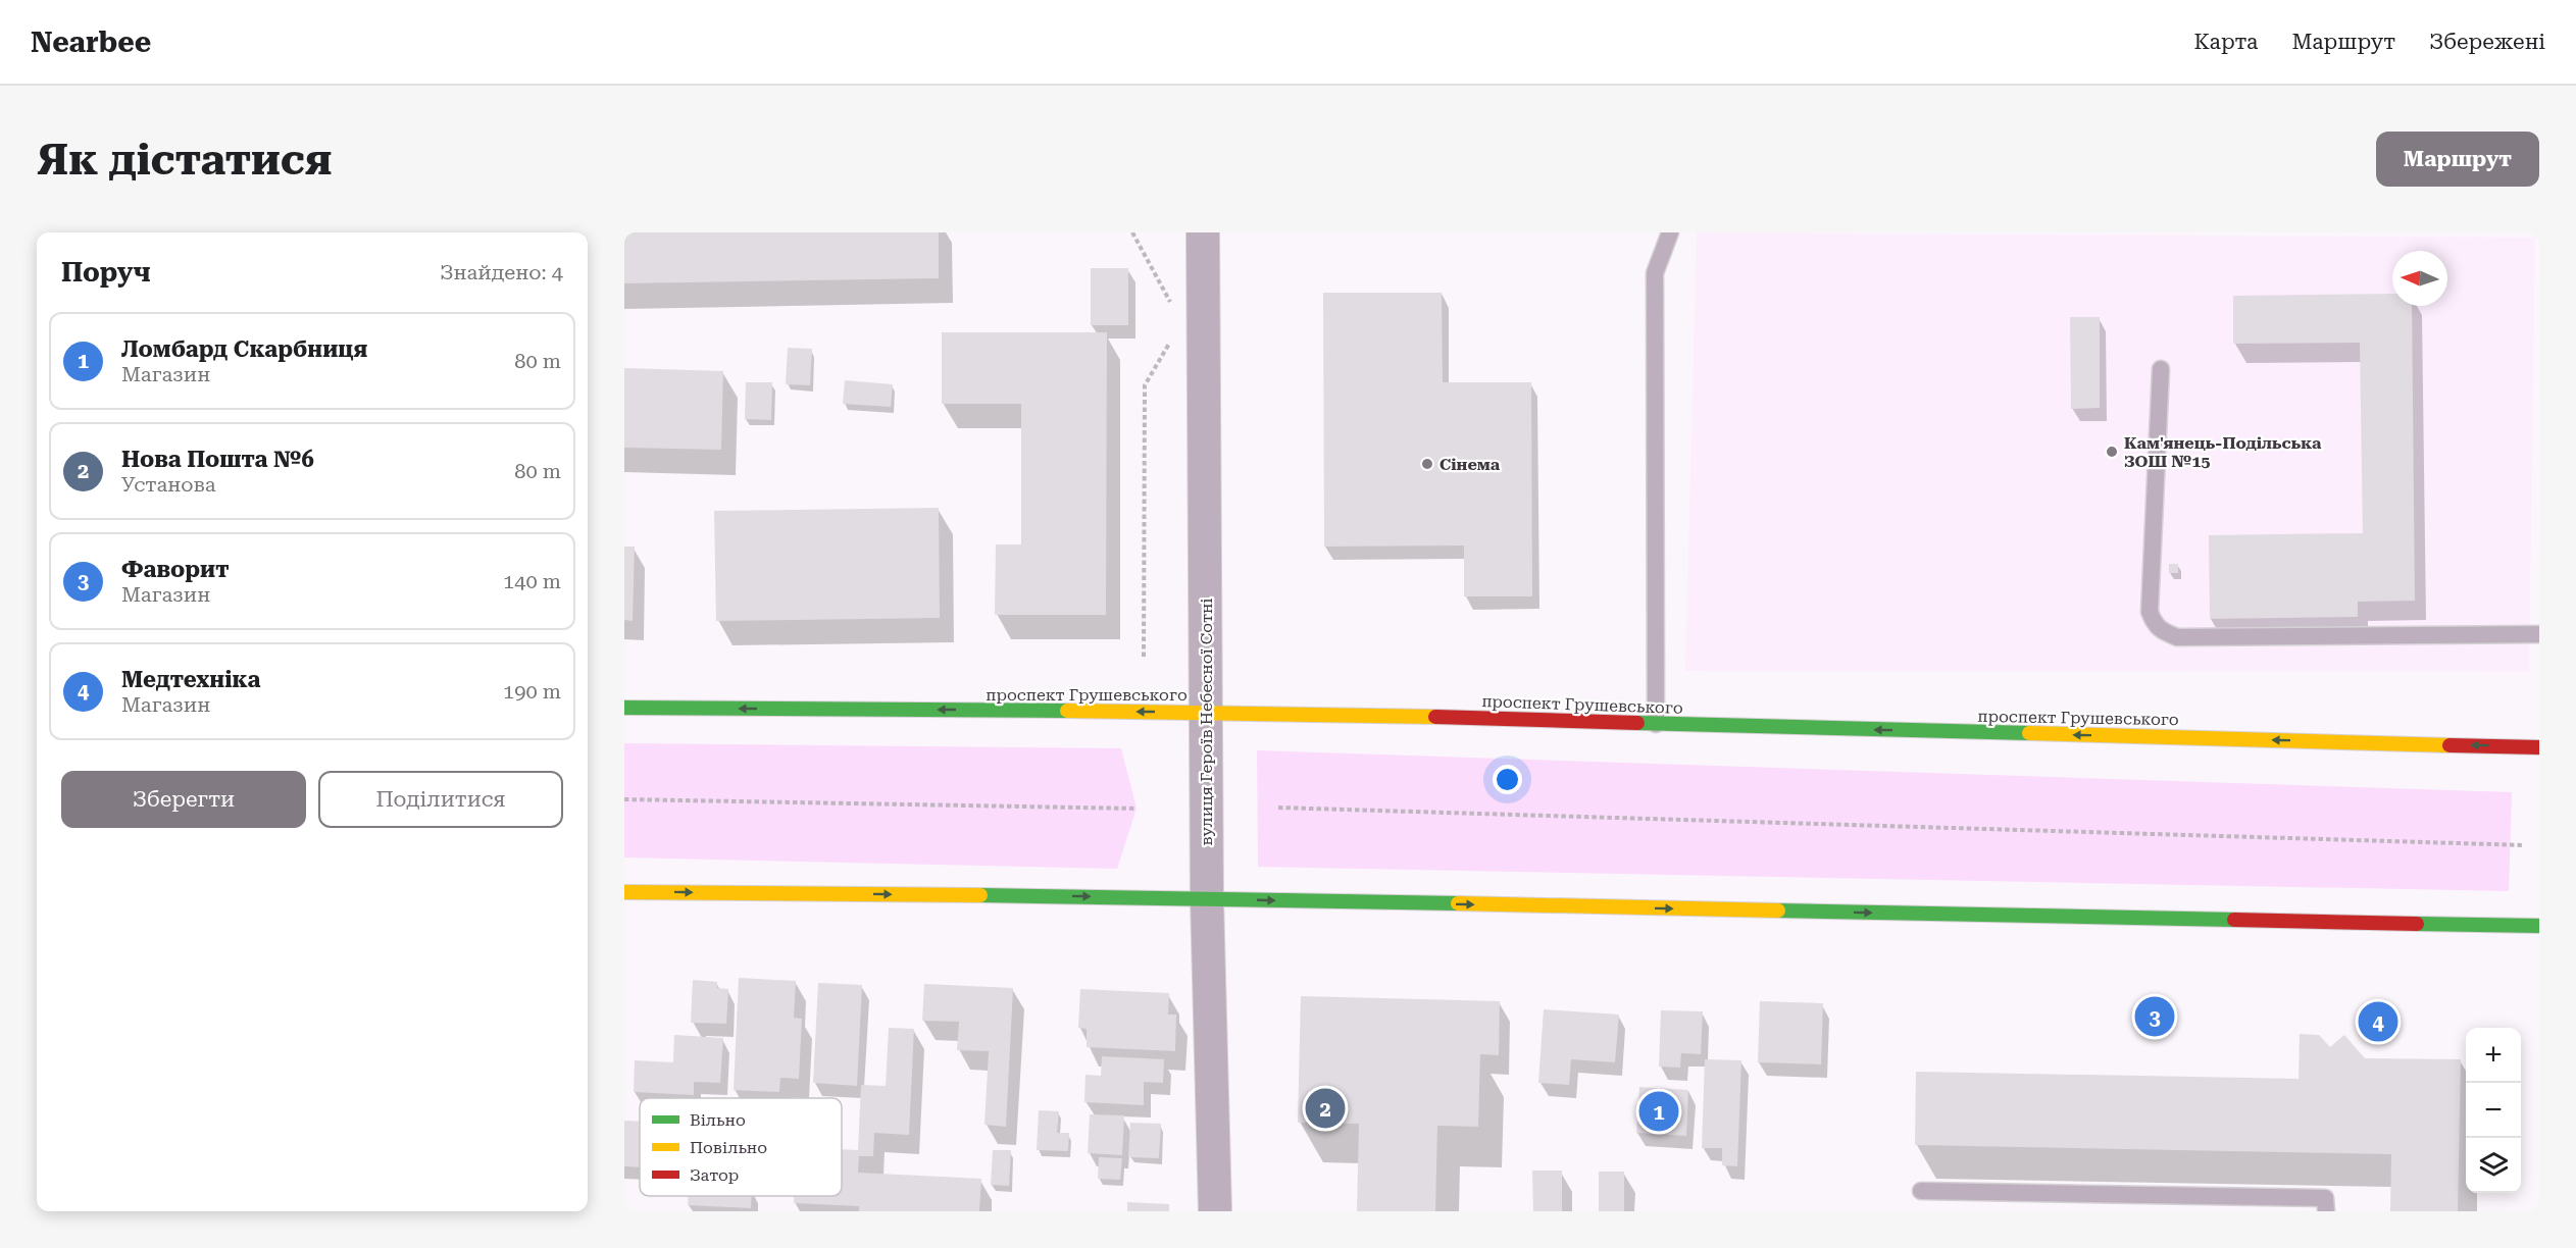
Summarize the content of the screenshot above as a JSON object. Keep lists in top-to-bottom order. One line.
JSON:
{"streets":{"main road":["проспект Грушевського"],"street":["вулиця Героїв Небесної Сотні"]},"crossings":[["проспект Грушевського","вулиця Героїв Небесної Сотні"]],"one_way":["проспект Грушевського"],"places":["Кам'янець-Подільська ЗОШ №15","Сінема"],"legend":["Вільно","Повільно","Затор"],"north":"left","page":{"header":"Nearbee","nav":["Карта","Маршрут","Збережені"],"buttons":["Маршрут",["Зберегти","Поділитися"]],"title":"Як дістатися","heading":["Поруч","Знайдено: 4"],"list":[{"mark":"1","name":"Ломбард Скарбниця","note":"Магазин","value":"80 m"},{"mark":"2","name":"Нова Пошта №6","note":"Установа","value":"80 m"},{"mark":"3","name":"Фаворит","note":"Магазин","value":"140 m"},{"mark":"4","name":"Медтехніка","note":"Магазин","value":"190 m"}],"pins":["3","4","2","1"],"map_buttons":["+","−"]}}
